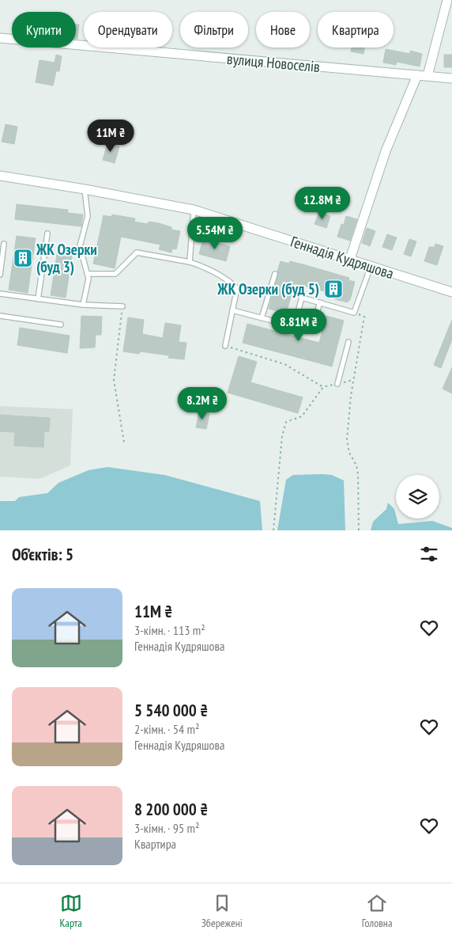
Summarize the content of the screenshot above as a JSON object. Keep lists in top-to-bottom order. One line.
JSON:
{"streets":{"street":["вулиця Новоселів","Геннадія Кудряшова"]},"places":{"building":["ЖК Озерки (буд 3)","ЖК Озерки (буд 5)"]},"page":{"chip":["Купити","Орендувати","Фільтри","Нове","Квартира"],"price":["11M ₴","12.8M ₴","5.54M ₴","8.81M ₴","8.2M ₴"],"heading":"Об’єктів: 5","list":[{"name":"11M ₴","note":"3-кімн. · 113 m² · Геннадія Кудряшова"},{"name":"5 540 000 ₴","note":"2-кімн. · 54 m² · Геннадія Кудряшова"},{"name":"8 200 000 ₴","note":"3-кімн. · 95 m² · Квартира"}],"tabs":["Карта","Збережені","Головна"]}}
